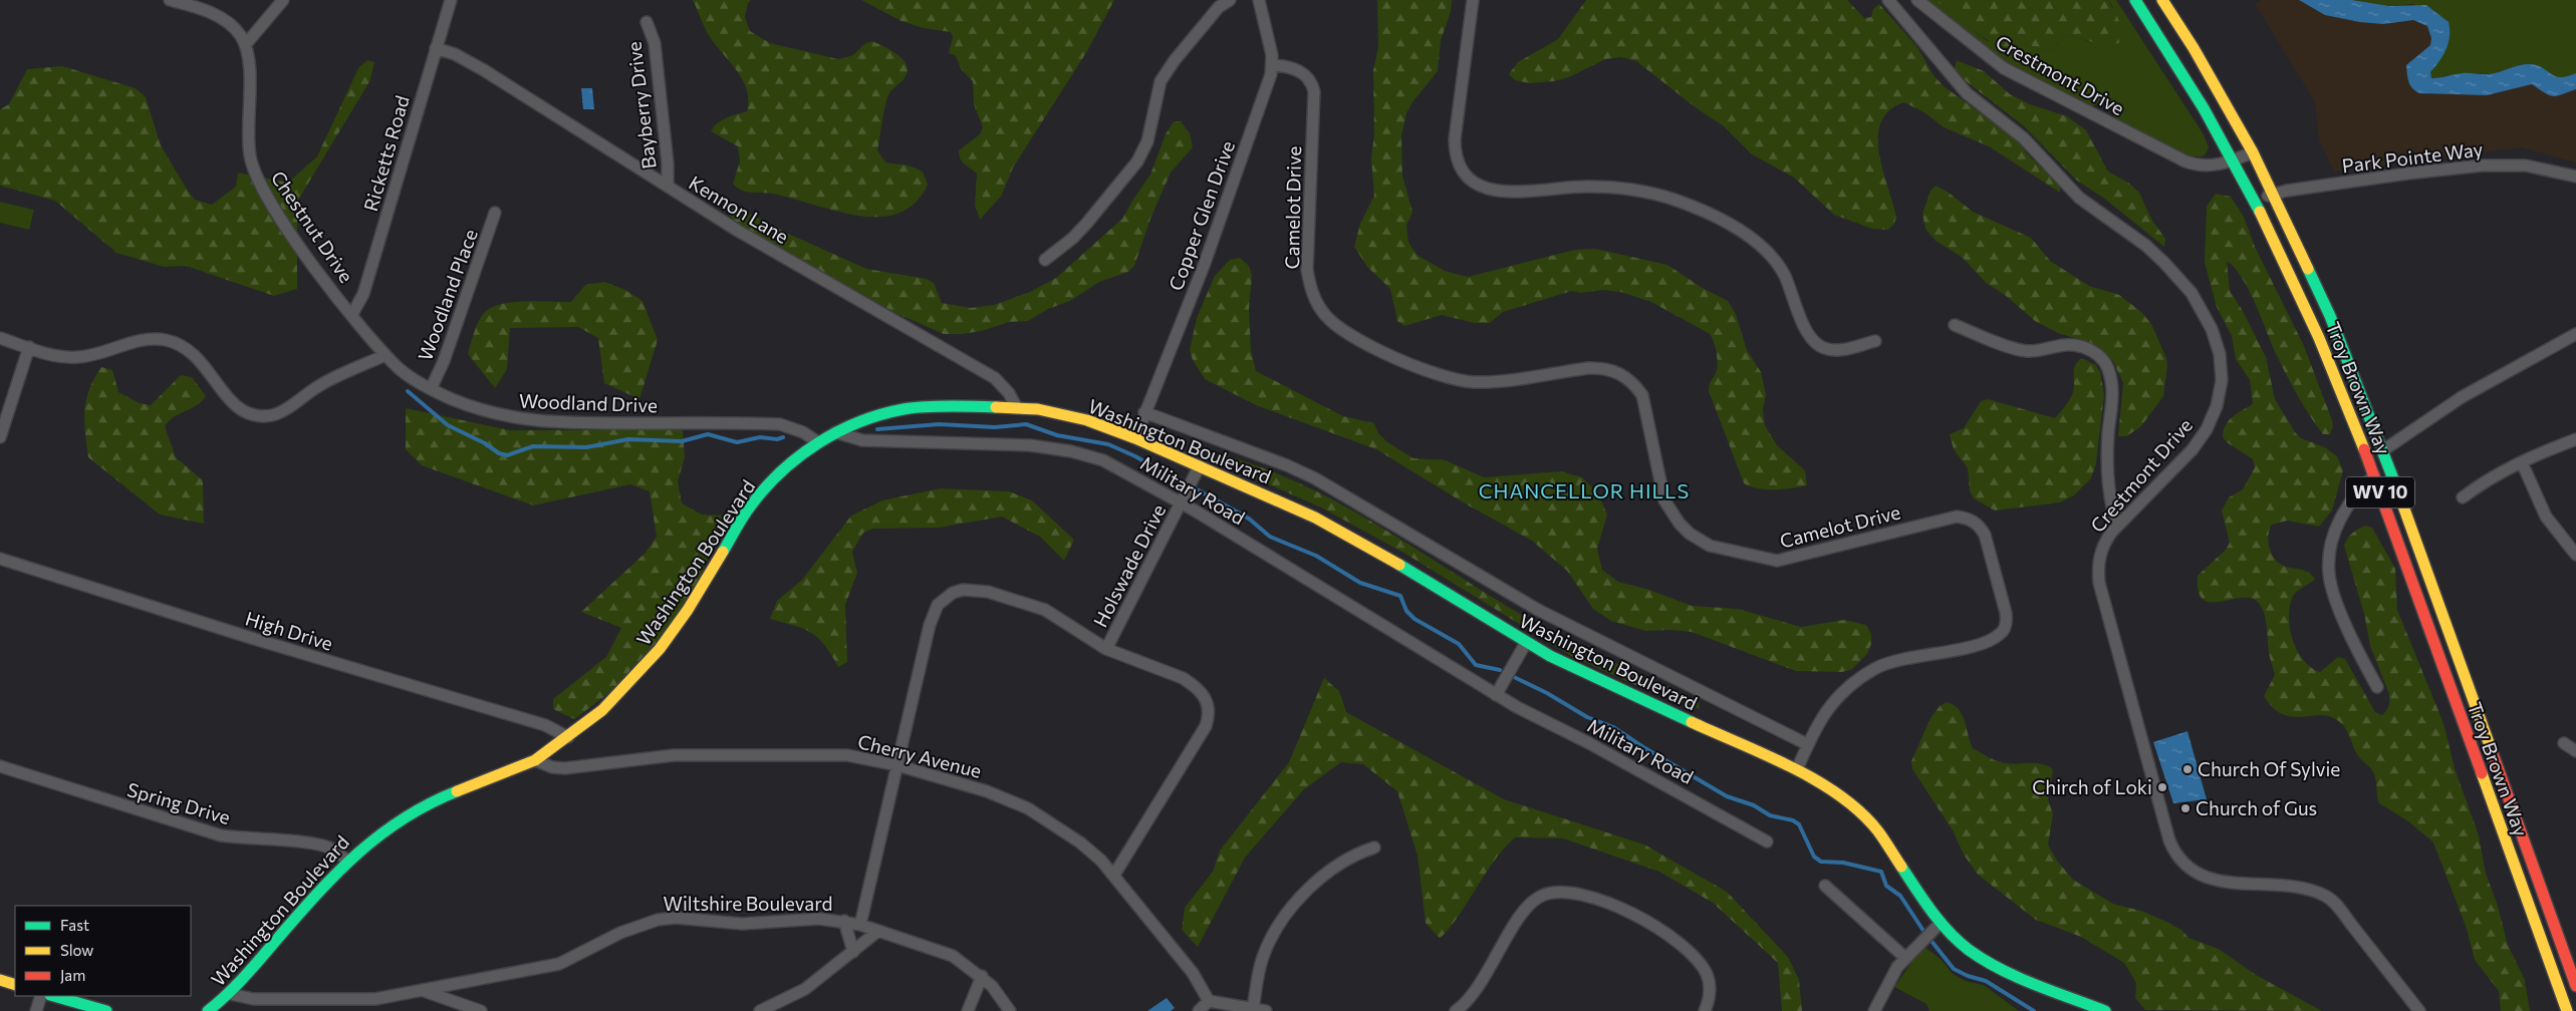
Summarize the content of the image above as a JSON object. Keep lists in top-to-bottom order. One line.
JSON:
{"streets":{"street":["Crestmont Drive","Bayberry Drive","Ricketts Road","Park Pointe Way","Camelot Drive","Kennon Lane","Copper Glen Drive","Chestnut Drive","Woodland Place","Troy Brown Way","Woodland Drive","Washington Boulevard","Military Road","WV 10","Holswade Drive","High Drive","Cherry Avenue","Spring Drive","Wiltshire Boulevard"]},"crossings":[["Crestmont Drive","Troy Brown Way"],["Bayberry Drive","Kennon Lane"],["Ricketts Road","Kennon Lane"],["Ricketts Road","Chestnut Drive"],["Park Pointe Way","Troy Brown Way"],["Camelot Drive","Copper Glen Drive"],["Camelot Drive","Washington Boulevard"],["Kennon Lane","Washington Boulevard"],["Copper Glen Drive","Washington Boulevard"],["Chestnut Drive","Woodland Drive"],["Woodland Place","Woodland Drive"],["Woodland Drive","Washington Boulevard"],["Washington Boulevard","Military Road"],["Washington Boulevard","Holswade Drive"],["Washington Boulevard","High Drive"],["Washington Boulevard","Cherry Avenue"],["Washington Boulevard","Spring Drive"],["Washington Boulevard","Wiltshire Boulevard"],["Military Road","Holswade Drive"],["Holswade Drive","Cherry Avenue"],["Holswade Drive","Wiltshire Boulevard"]],"districts":["CHANCELLOR HILLS"],"places":["Church Of Sylvie","Chirch of Loki","Church of Gus"],"legend":["Fast","Slow","Jam"]}
